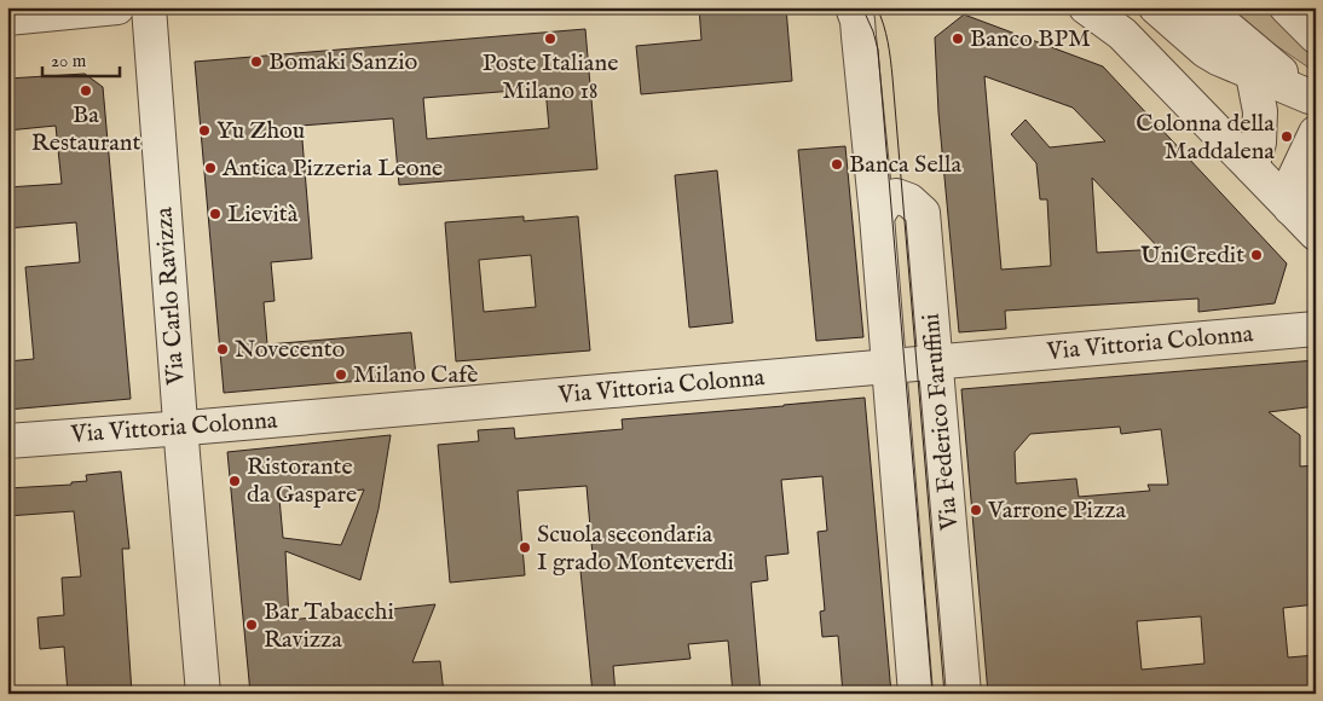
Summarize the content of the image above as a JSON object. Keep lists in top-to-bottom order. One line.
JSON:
{"streets":{"street":["Via Carlo Ravizza","Via Vittoria Colonna","Via Federico Faruffini"]},"crossings":[["Via Carlo Ravizza","Via Vittoria Colonna"],["Via Vittoria Colonna","Via Federico Faruffini"]],"places":["Poste Italiane Milano 18","Banco BPM","Bomaki Sanzio","Ba Restaurant","Yu Zhou","Colonna della Maddalena","Banca Sella","Antica Pizzeria Leone","Lievità","UniCredit","Novecento","Milano Cafè","Ristorante da Gaspare","Varrone Pizza","Scuola secondaria I grado Monteverdi","Bar Tabacchi Ravizza"],"scale_bar":"20 m"}
